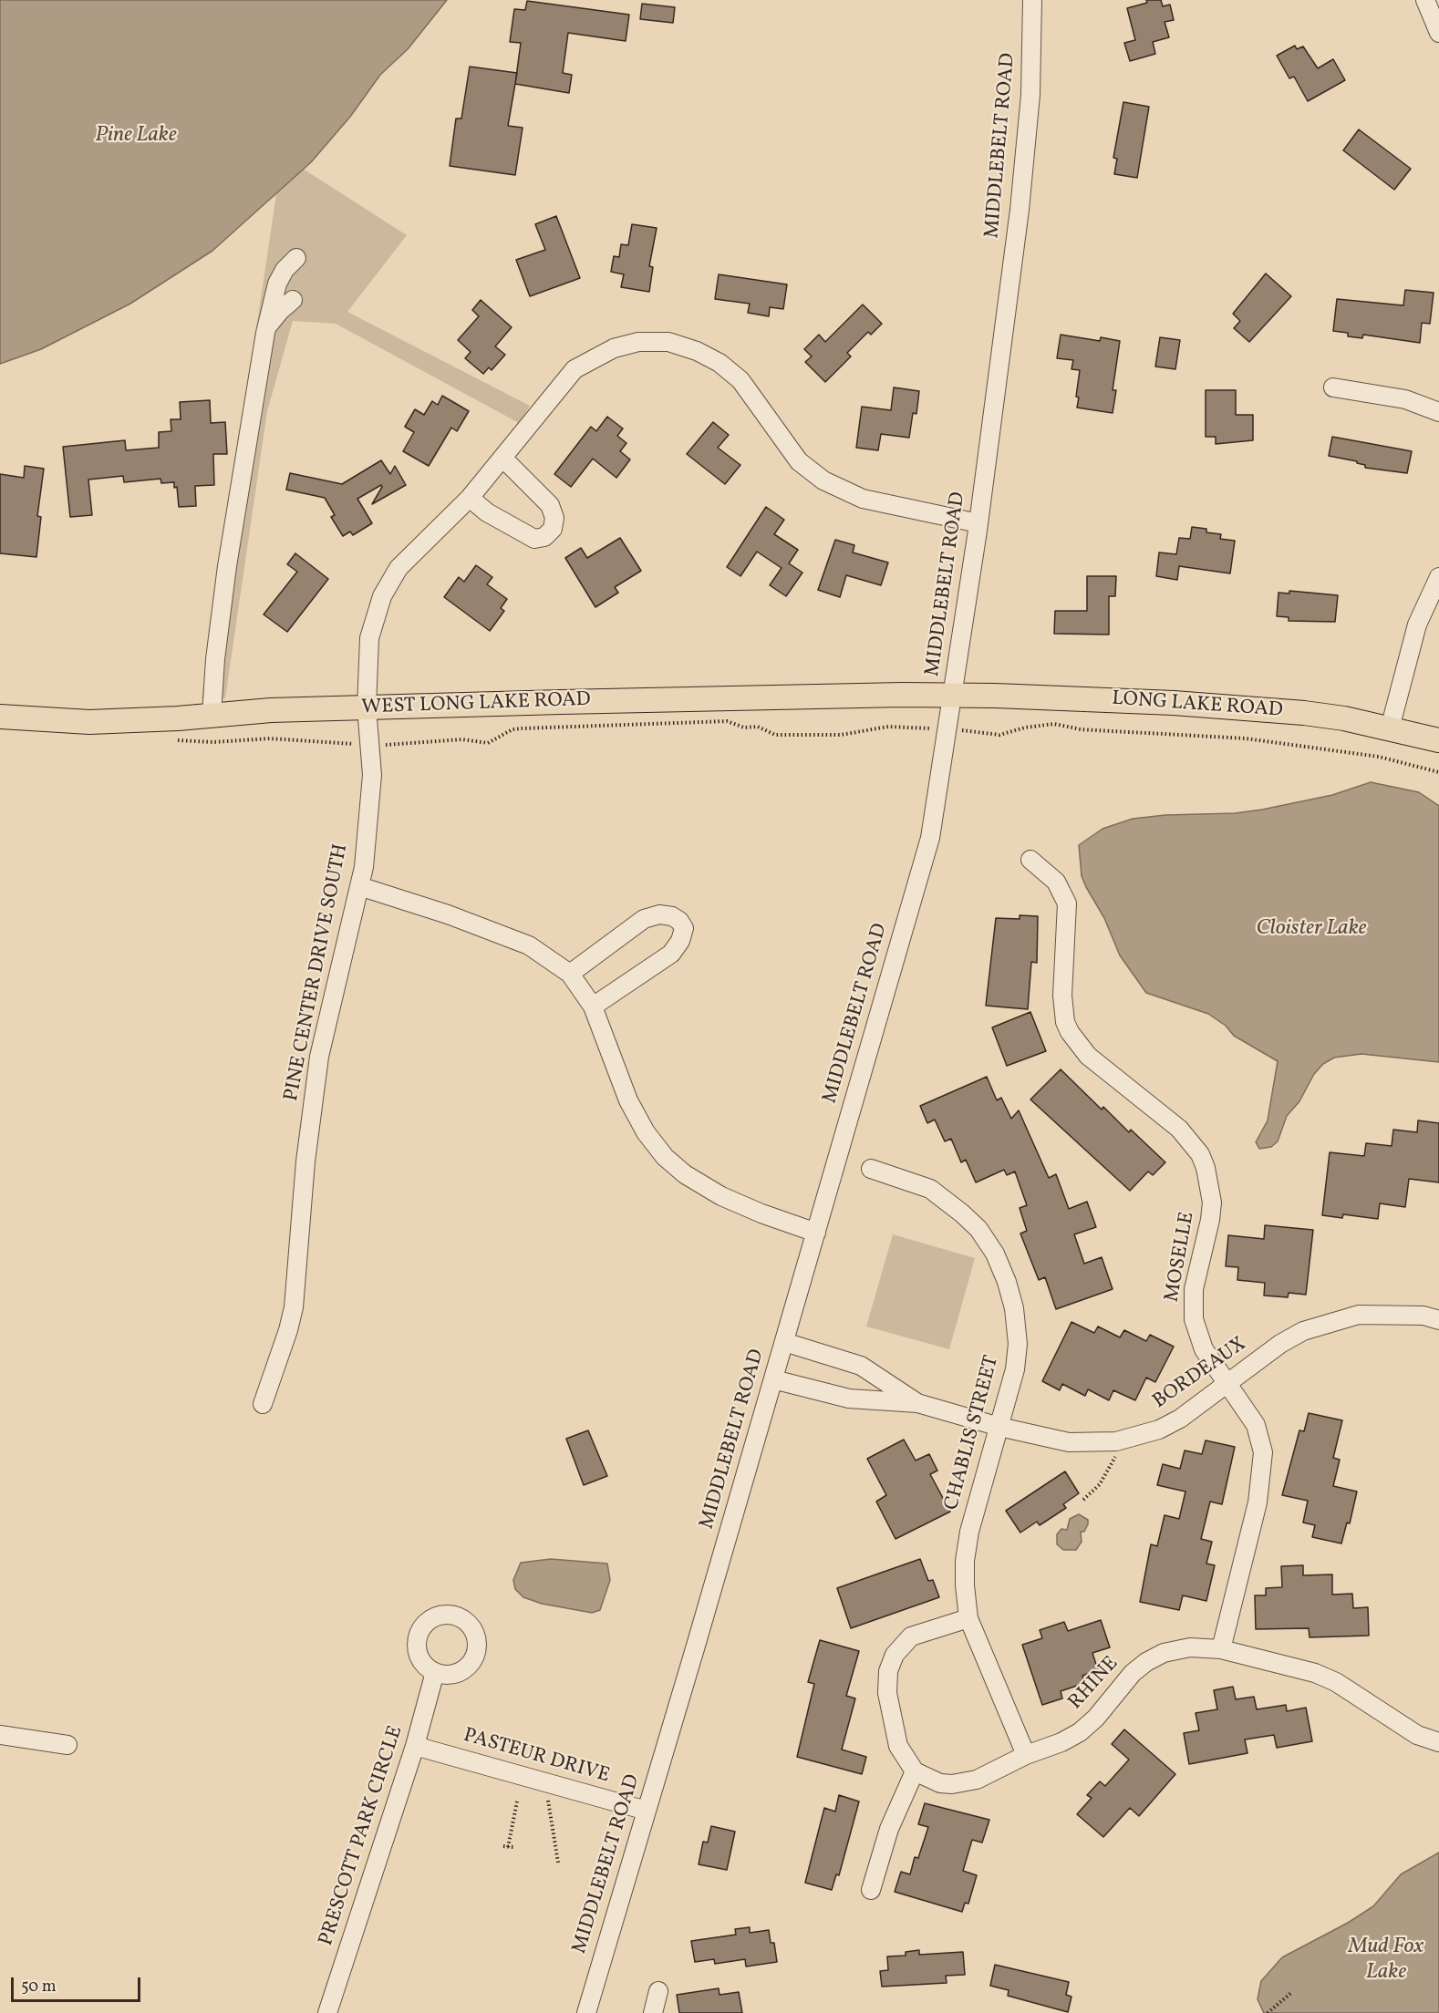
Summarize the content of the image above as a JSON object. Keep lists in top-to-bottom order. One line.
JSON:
{"streets":{"main road":["WEST LONG LAKE ROAD","LONG LAKE ROAD"],"street":["MIDDLEBELT ROAD","PINE CENTER DRIVE SOUTH","MOSELLE","BORDEAUX","CHABLIS STREET","RHINE","PASTEUR DRIVE","PRESCOTT PARK CIRCLE"]},"crossings":[["MIDDLEBELT ROAD","WEST LONG LAKE ROAD"],["MIDDLEBELT ROAD","LONG LAKE ROAD"],["MIDDLEBELT ROAD","PINE CENTER DRIVE SOUTH"],["MIDDLEBELT ROAD","BORDEAUX"],["MIDDLEBELT ROAD","PASTEUR DRIVE"],["WEST LONG LAKE ROAD","LONG LAKE ROAD"],["WEST LONG LAKE ROAD","PINE CENTER DRIVE SOUTH"],["MOSELLE","BORDEAUX"],["MOSELLE","RHINE"],["BORDEAUX","CHABLIS STREET"],["CHABLIS STREET","RHINE"],["PASTEUR DRIVE","PRESCOTT PARK CIRCLE"]],"water":["Pine Lake","Cloister Lake","Mud Fox Lake"],"scale_bar":"50 m"}
